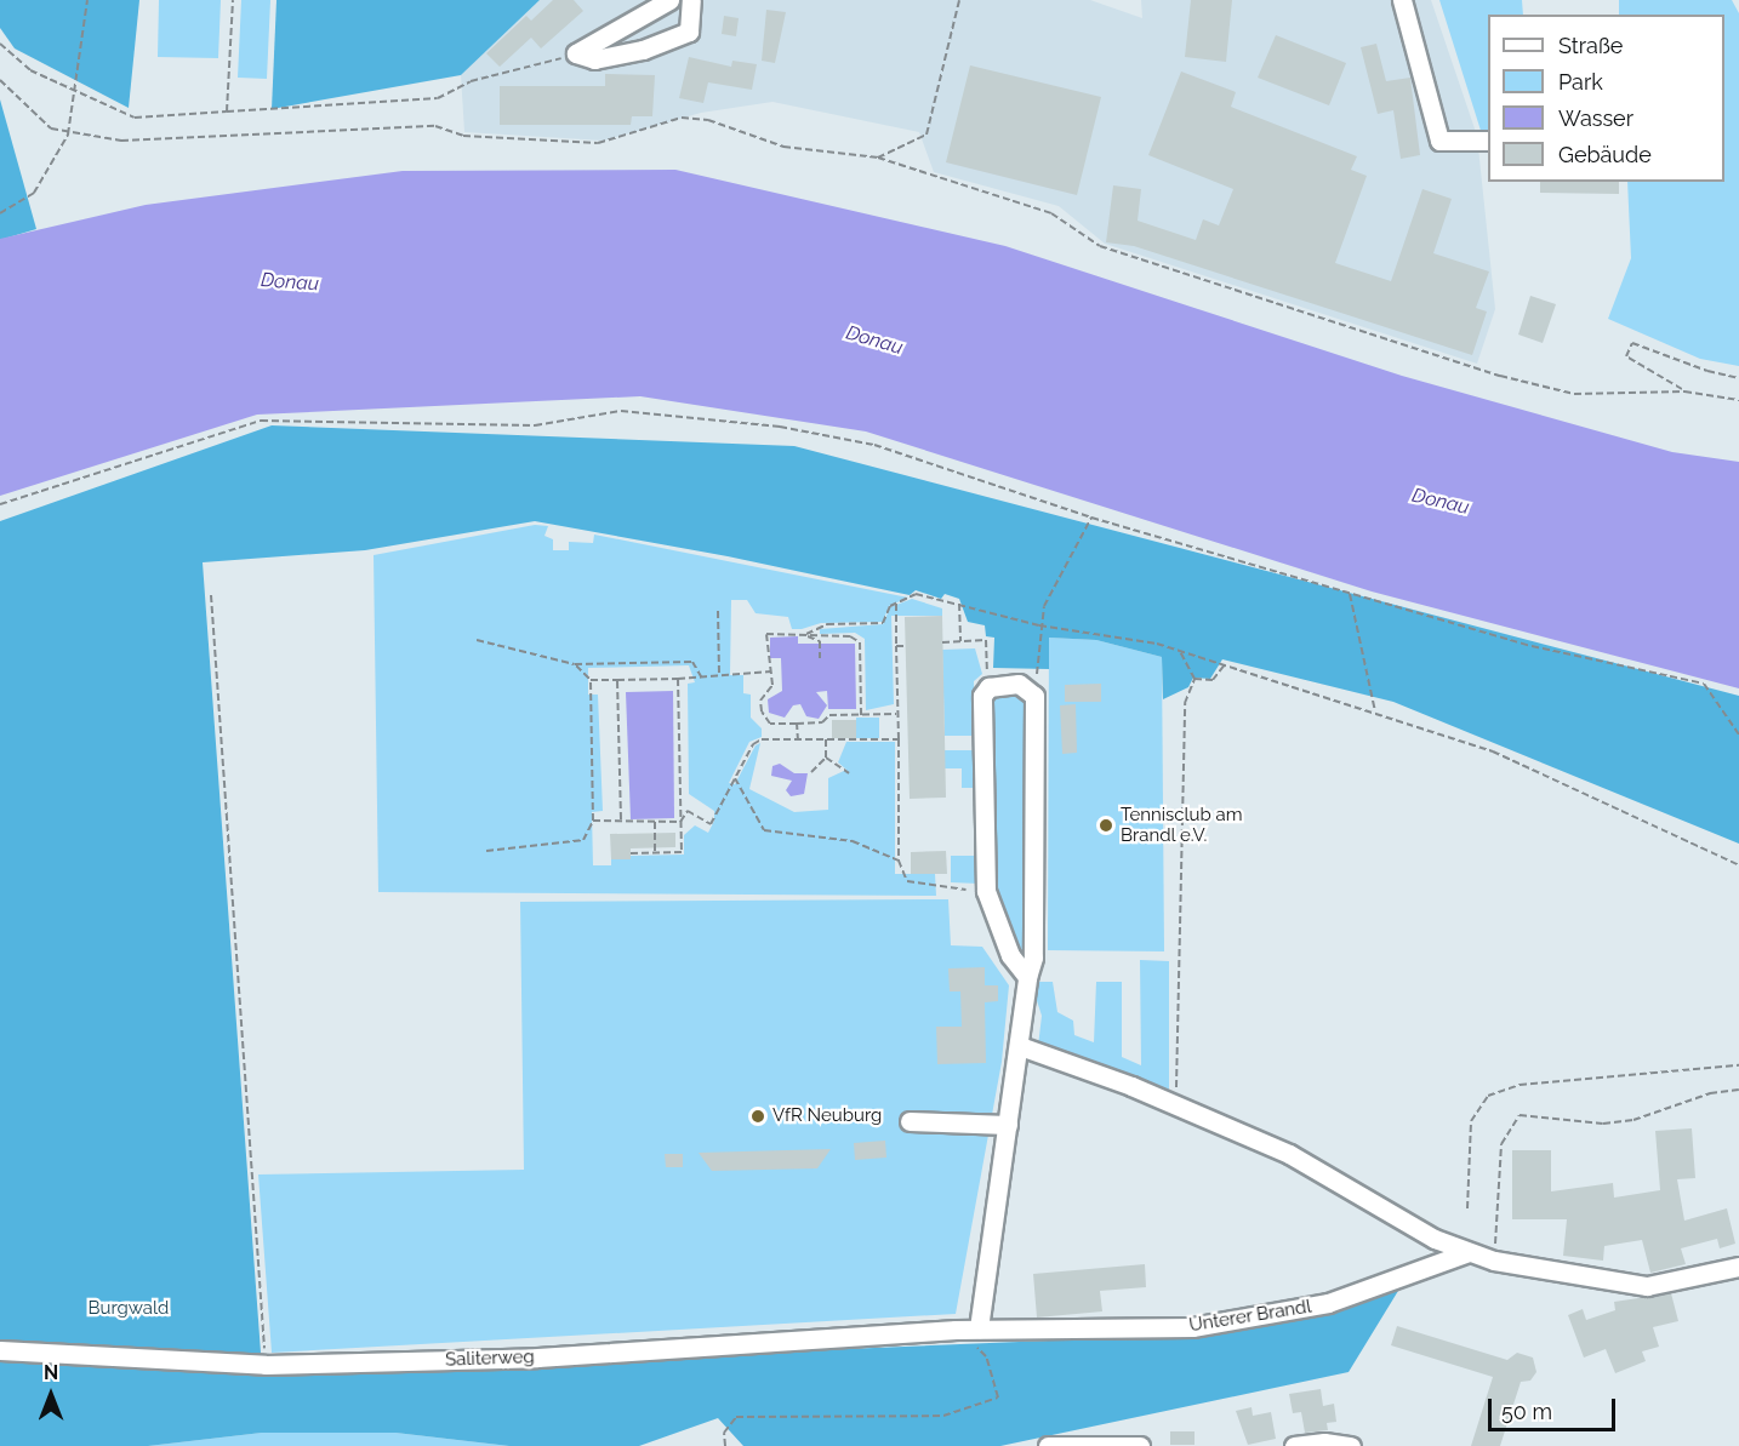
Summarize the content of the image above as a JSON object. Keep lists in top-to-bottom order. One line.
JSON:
{"streets":{"street":["Unterer Brandl","Saliterweg"]},"crossings":[["Unterer Brandl","Saliterweg"]],"water":["Donau"],"parks":["Burgwald"],"places":["Tennisclub am Brandl e.V.","VfR Neuburg"],"legend":["Straße","Park","Wasser","Gebäude"],"scale_bar":"50 m","north":"top"}
